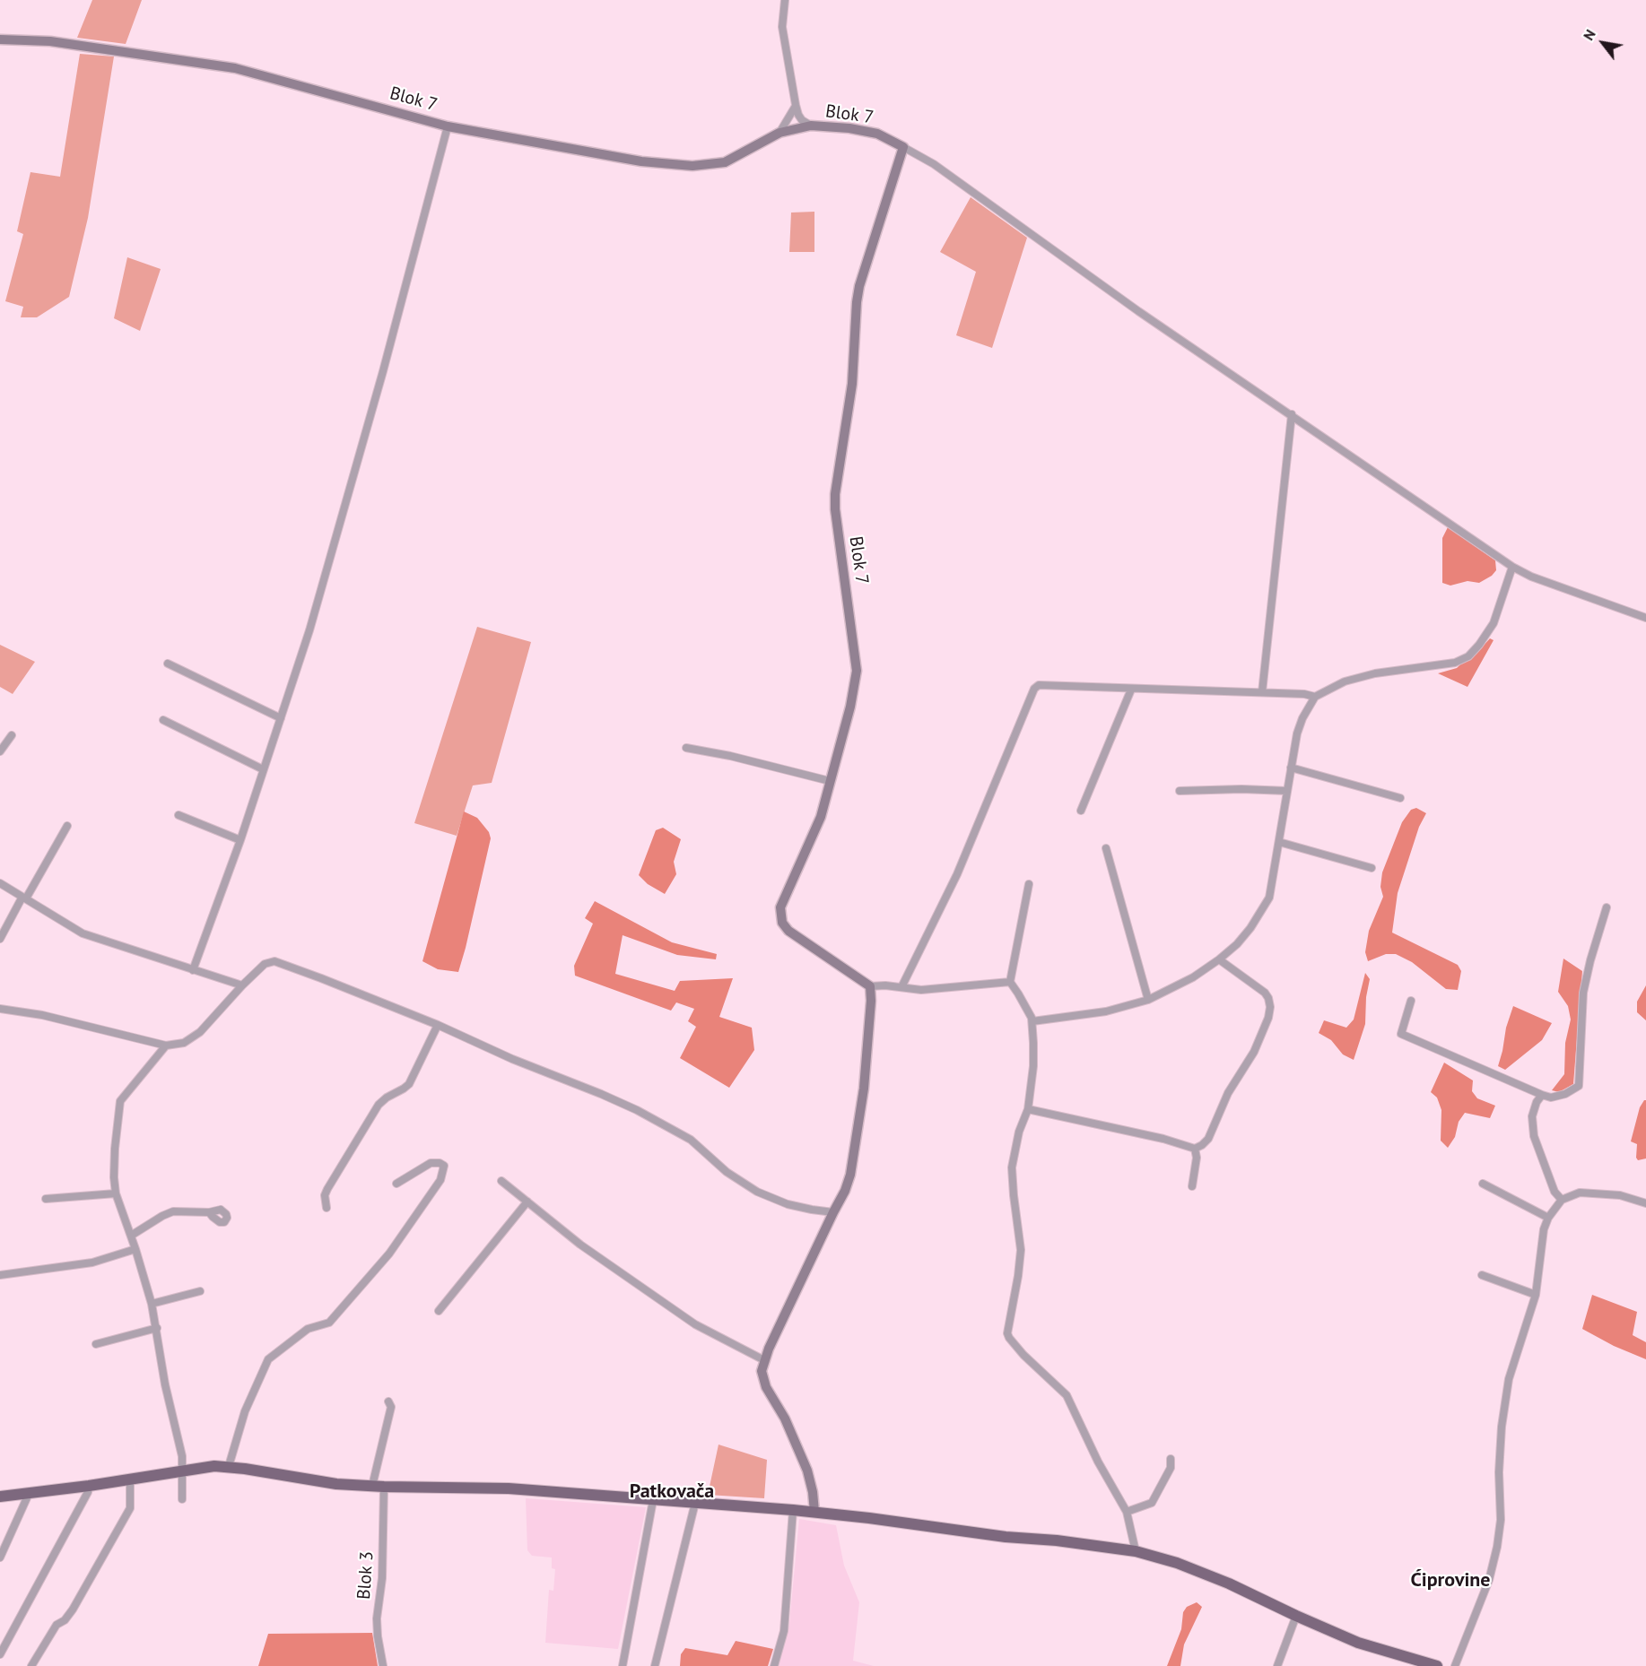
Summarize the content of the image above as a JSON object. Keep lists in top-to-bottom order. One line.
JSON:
{"streets":{"street":["Blok 7","Blok 3"]},"districts":["Patkovača","Ćiprovine"],"north":"top left"}
